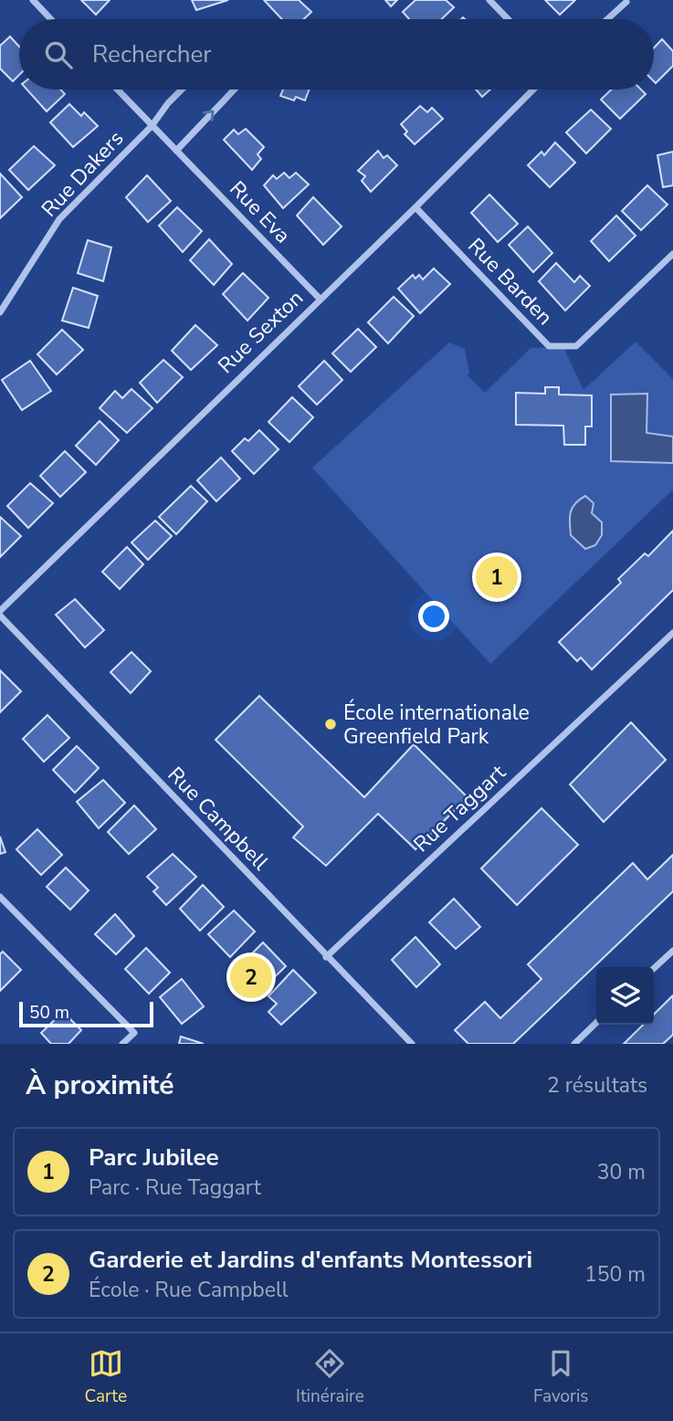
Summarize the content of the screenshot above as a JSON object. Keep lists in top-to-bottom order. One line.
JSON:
{"streets":{"street":["Rue Dakers","Rue Eva","Rue Barden","Rue Sexton","Rue Taggart","Rue Campbell"]},"crossings":[["Rue Dakers","Rue Eva"],["Rue Eva","Rue Sexton"],["Rue Barden","Rue Sexton"],["Rue Taggart","Rue Campbell"]],"places":["École internationale Greenfield Park"],"scale_bar":"50 m","page":{"search":"Rechercher","pins":["1","2"],"scale":"50 m","heading":["À proximité","2 résultats"],"list":[{"mark":"1","name":"Parc Jubilee","note":"Parc · Rue Taggart","value":"30 m"},{"mark":"2","name":"Garderie et Jardins d'enfants Montessori","note":"École · Rue Campbell","value":"150 m"}],"nav":["Carte","Itinéraire","Favoris"]}}
